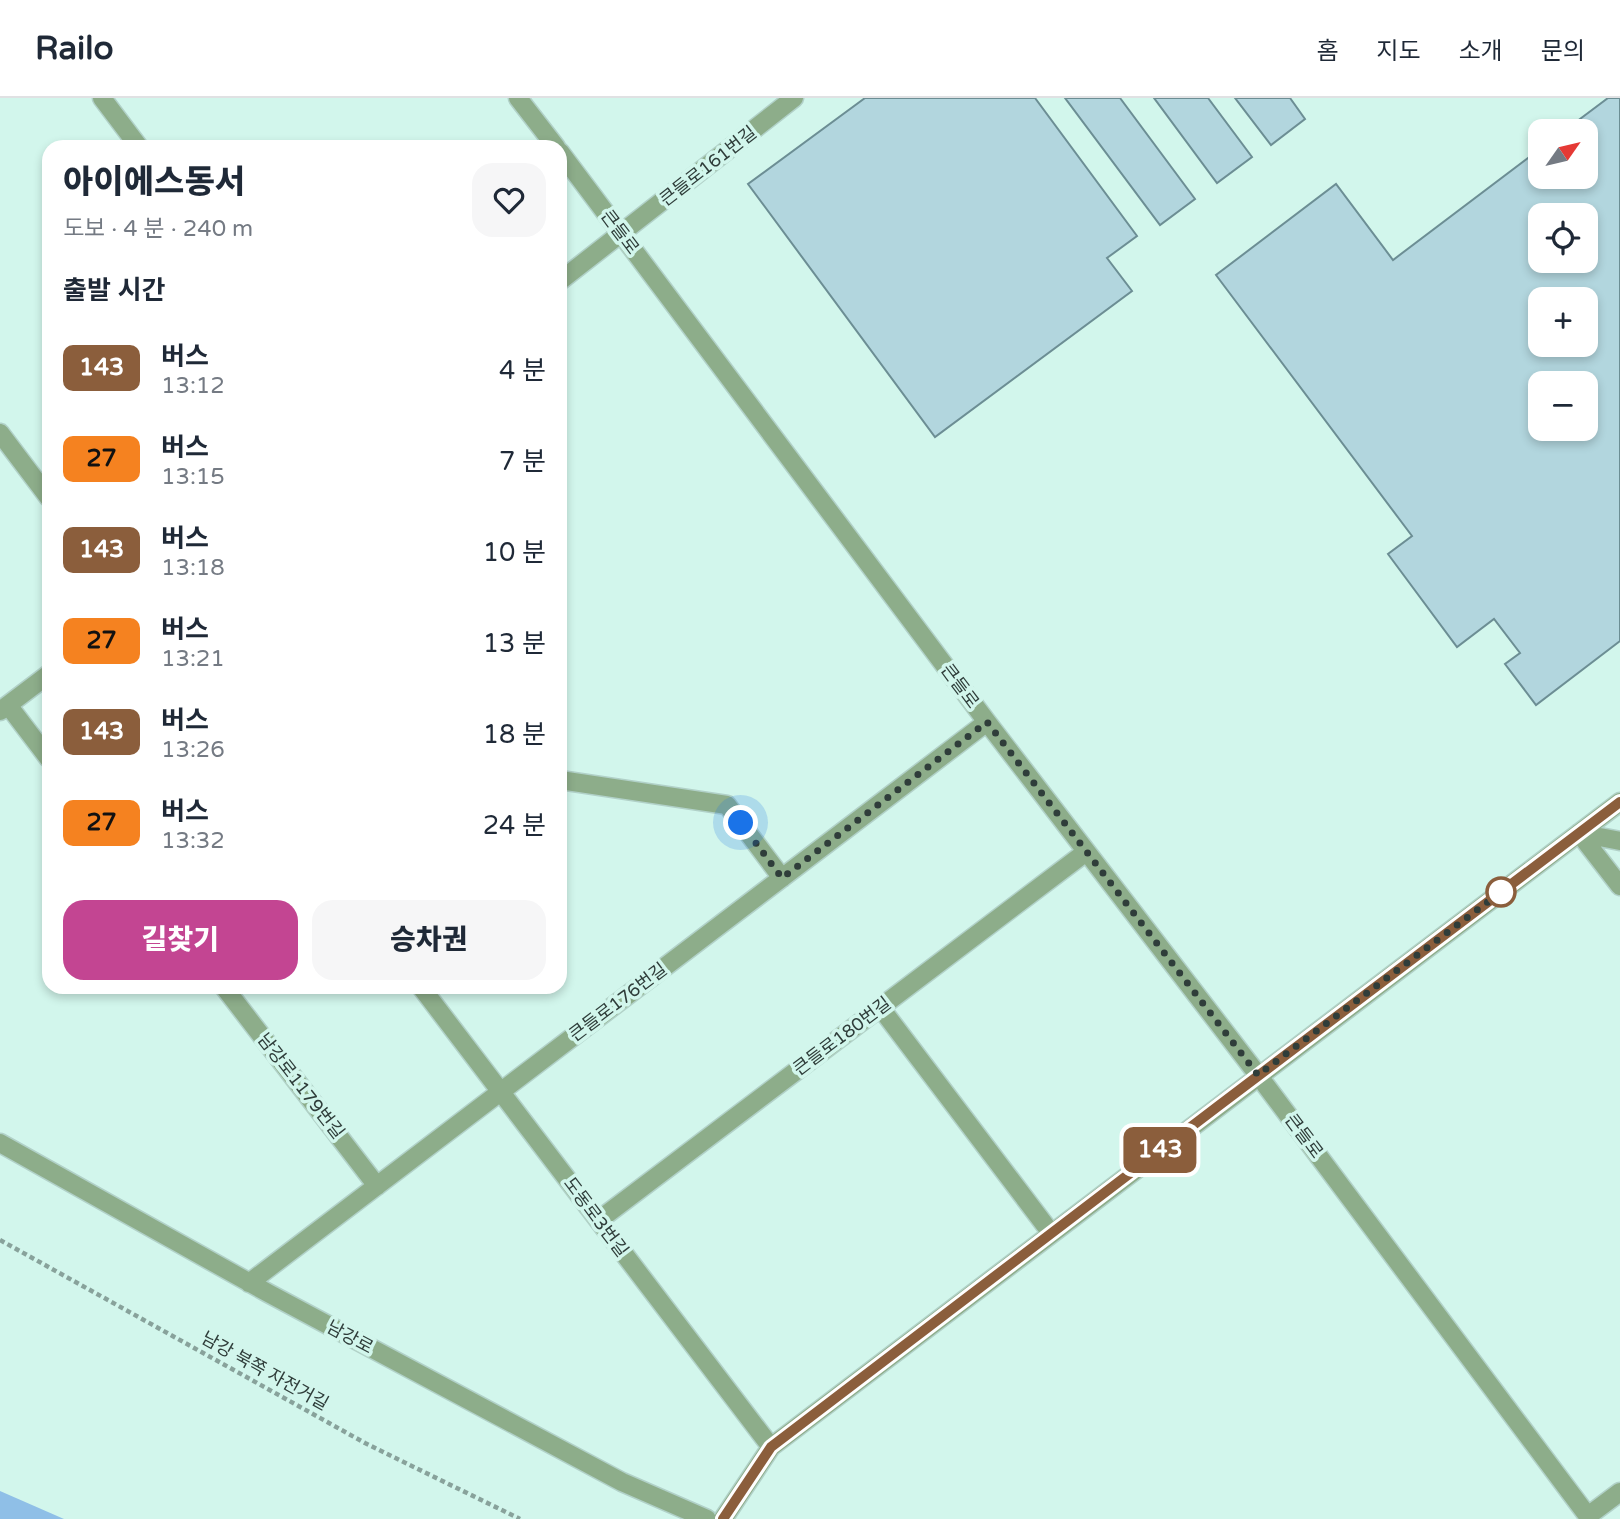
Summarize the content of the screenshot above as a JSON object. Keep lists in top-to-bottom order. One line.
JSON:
{"streets":{"street":["큰들로161번길","큰들로","큰들로176번길","큰들로180번길","남강로1179번길","도동로3번길","남강로"],"path":["남강 북쪽 자전거길"]},"crossings":[["큰들로161번길","큰들로"],["큰들로","큰들로176번길"],["큰들로","큰들로180번길"],["큰들로176번길","남강로1179번길"],["큰들로176번길","도동로3번길"],["큰들로176번길","남강로"],["큰들로180번길","도동로3번길"]],"lines":["bus line 143"],"north":"top right","page":{"header":"Railo","nav":["홈","지도","소개","문의"],"on_map":"143","map_buttons":["+","−"],"heading":[["아이에스동서","도보 · 4 분 · 240 m"],"출발 시간"],"list":[{"mark":"143","name":"버스","note":"13:12","value":"4 분"},{"mark":"27","name":"버스","note":"13:15","value":"7 분"},{"mark":"143","name":"버스","note":"13:18","value":"10 분"},{"mark":"27","name":"버스","note":"13:21","value":"13 분"},{"mark":"143","name":"버스","note":"13:26","value":"18 분"},{"mark":"27","name":"버스","note":"13:32","value":"24 분"}],"buttons":["길찾기","승차권"]}}
